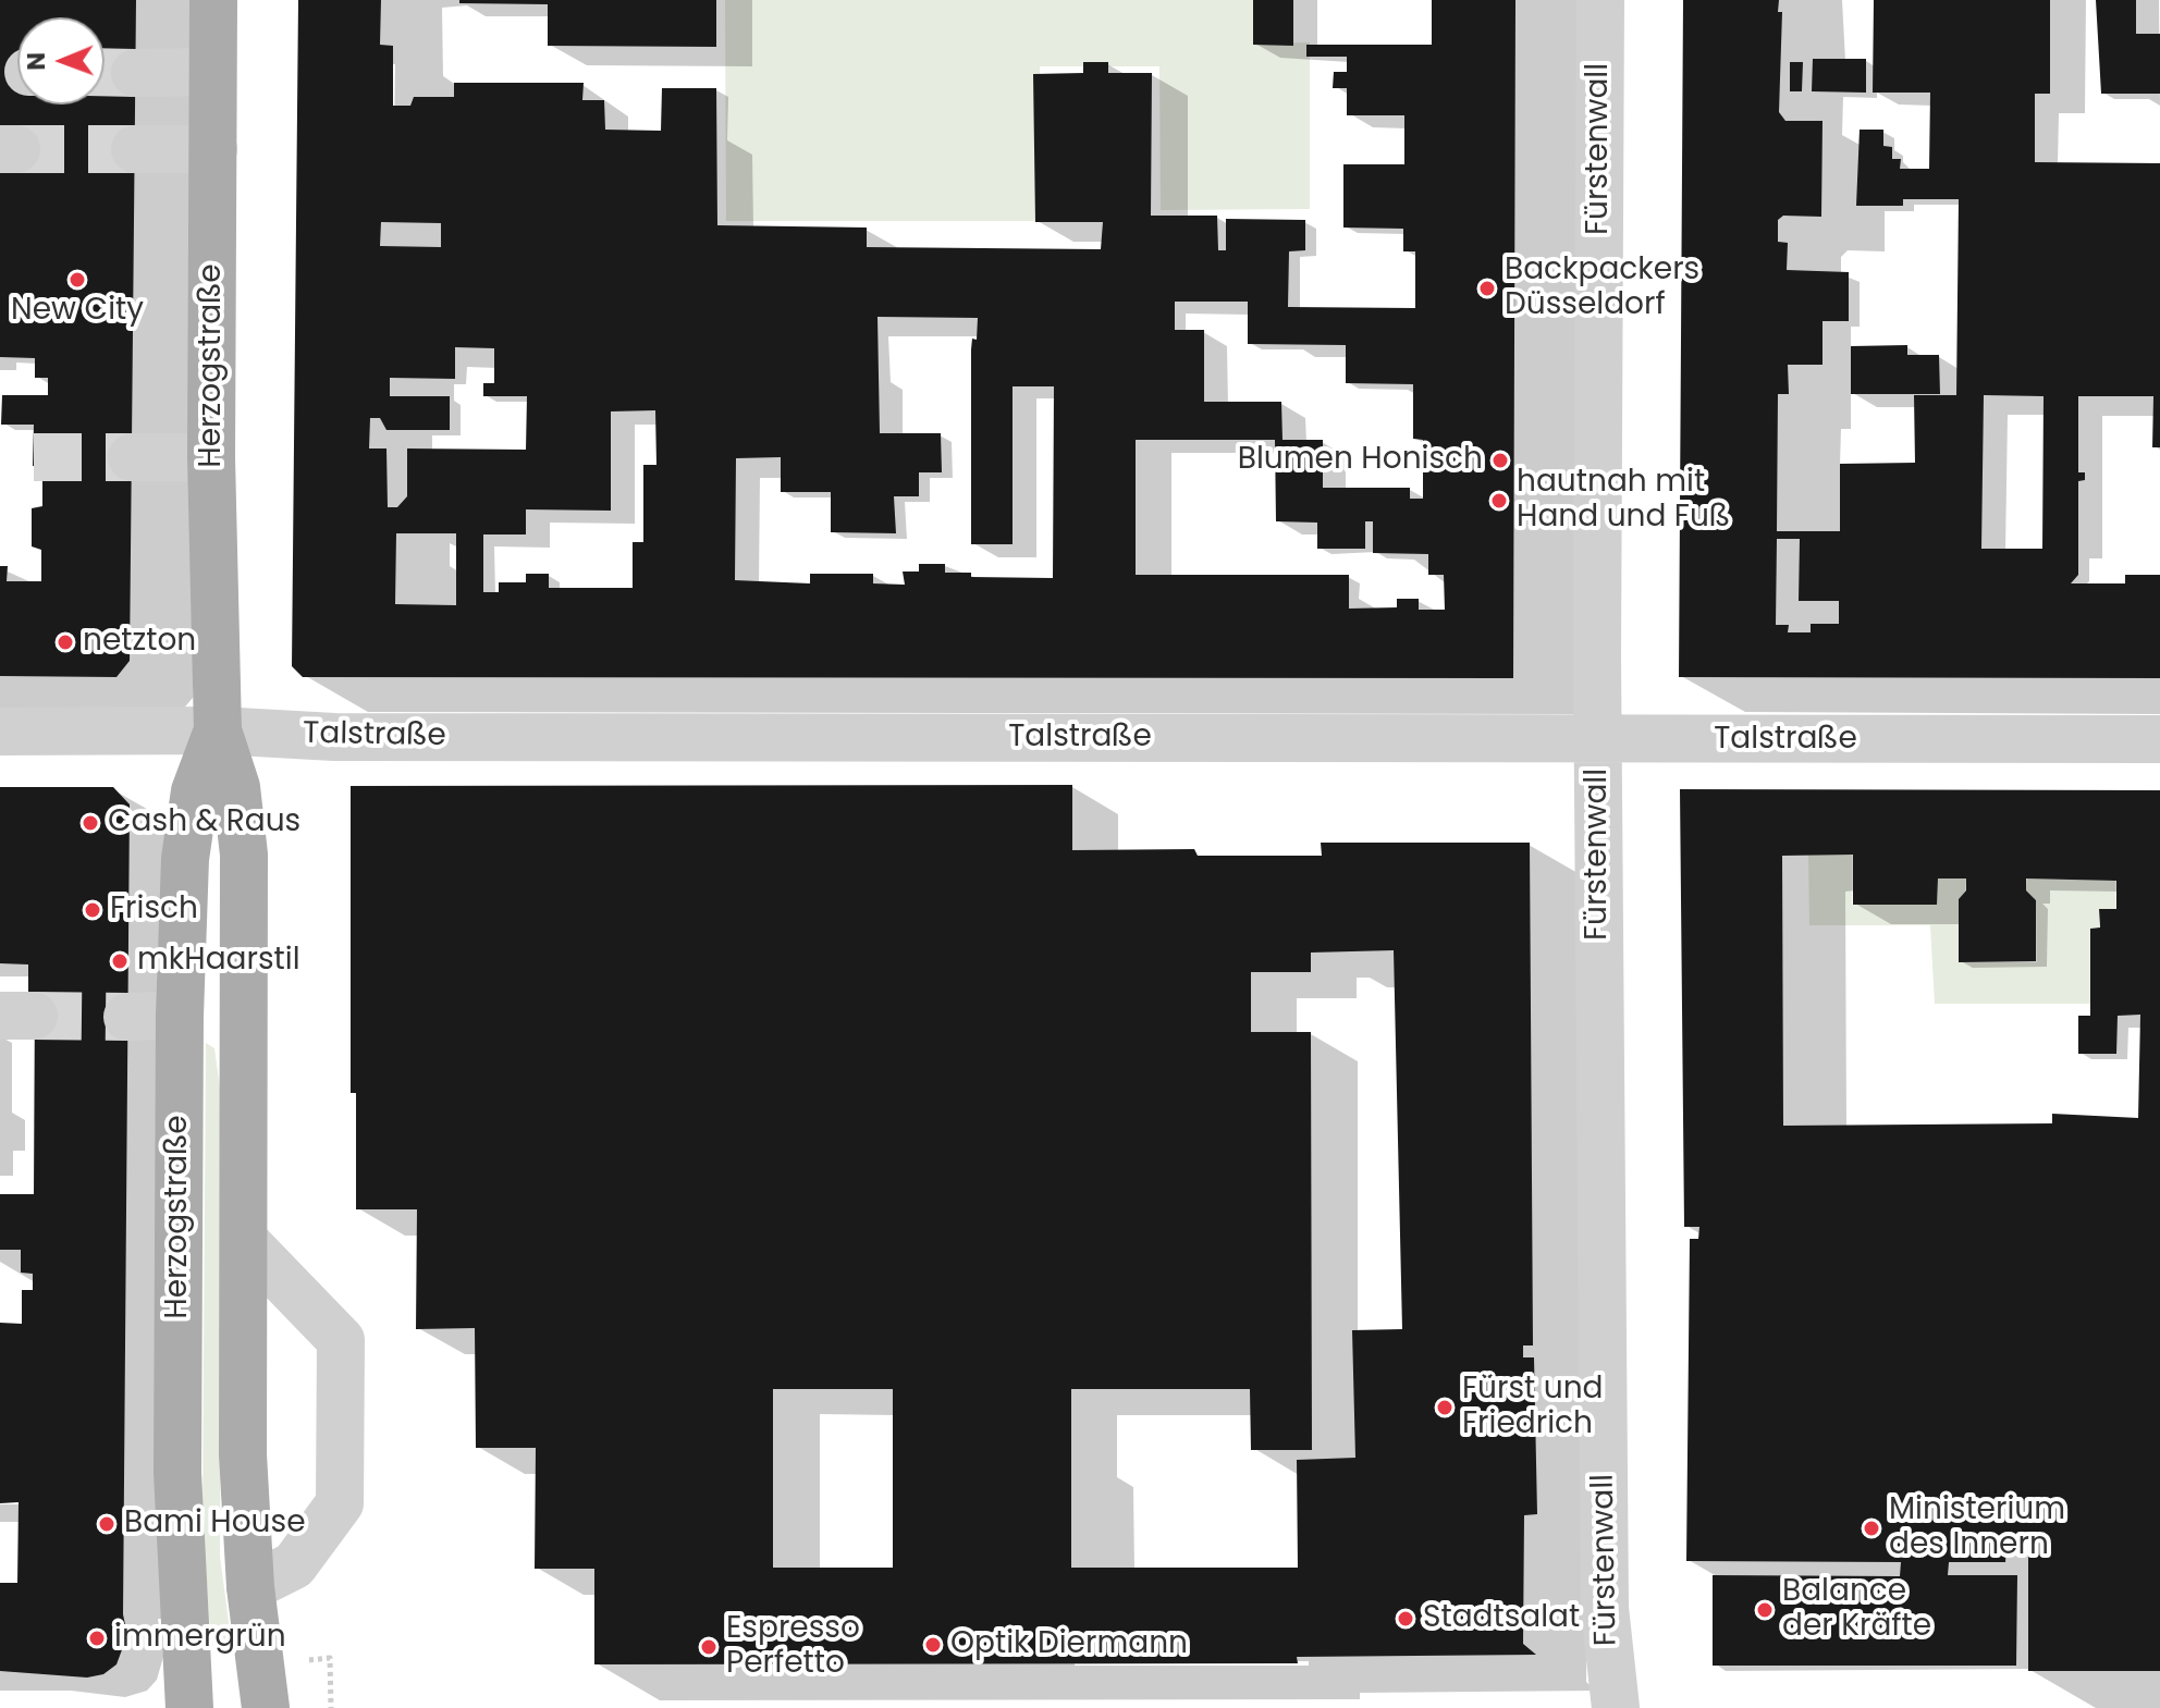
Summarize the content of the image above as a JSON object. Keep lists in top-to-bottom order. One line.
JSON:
{"streets":{"main road":["Herzogstraße"],"street":["Fürstenwall","Talstraße"]},"crossings":[["Fürstenwall","Talstraße"],["Herzogstraße","Talstraße"]],"places":["New City","Backpackers Düsseldorf","Blumen Honisch","hautnah mit Hand und Fuß","netzton","Cash & Raus","Frisch","mkHaarstil","Fürst und Friedrich","Bami House","Ministerium des Innern","Balance der Kräfte","Stadtsalat","immergrün","Optik Diermann","Espresso Perfetto"],"north":"left"}
